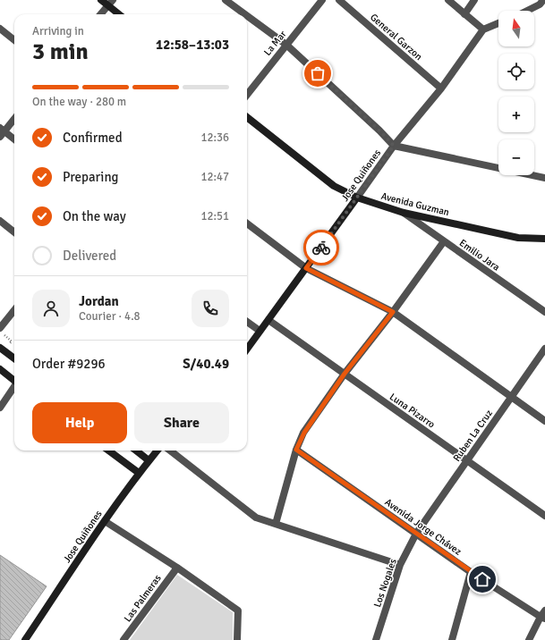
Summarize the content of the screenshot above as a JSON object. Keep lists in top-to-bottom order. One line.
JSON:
{"streets":{"street":["General Garzon","La Mar","Jose Quiñones","Avenida Guzman","Emilio Jara","Luna Pizarro","Ruben La Cruz","Avenida Jorge Chávez","Los Nogales","Las Palmeras"]},"crossings":[["General Garzon","Jose Quiñones"],["Jose Quiñones","Avenida Guzman"],["Jose Quiñones","Luna Pizarro"],["Avenida Guzman","Emilio Jara"],["Luna Pizarro","Ruben La Cruz"],["Ruben La Cruz","Avenida Jorge Chávez"],["Ruben La Cruz","Los Nogales"],["Avenida Jorge Chávez","Los Nogales"]],"north":"top","page":{"map_buttons":["+","−"],"heading":["3 min","Arriving in","12:58–13:03"],"panel":["Jordan","Courier · 4.8","Order #9296","S/40.49"],"bar":"On the way · 280 m","list":[["Confirmed","12:36"],["Preparing","12:47"],["On the way","12:51"],"Delivered"],"buttons":["Help","Share"]}}
